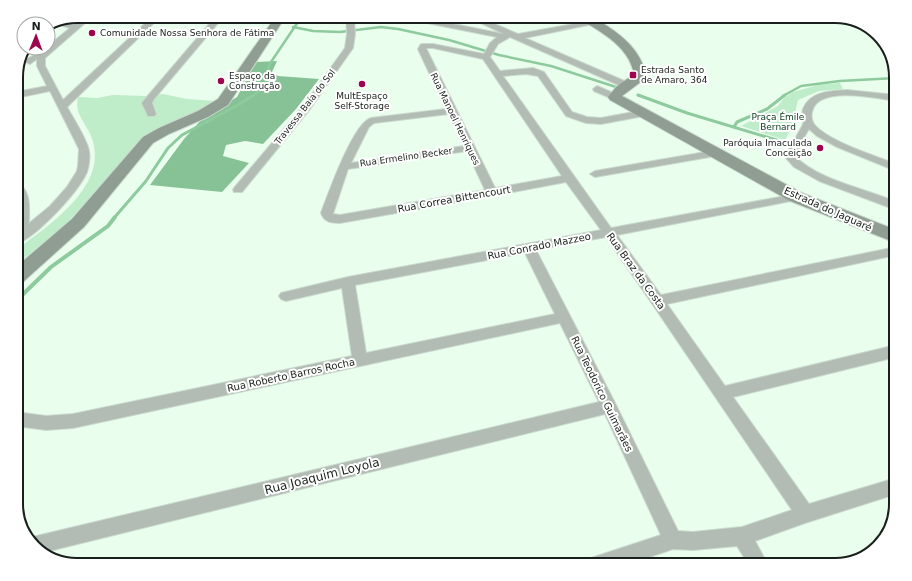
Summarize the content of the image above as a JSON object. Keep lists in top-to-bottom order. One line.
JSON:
{"streets":{"street":["Travessa Baía do Sol","Rua Manoel Henriques","Rua Ermelino Becker","Rua Correa Bittencourt","Estrada do Jaguaré","Rua Conrado Mazzeo","Rua Braz da Costa","Rua Roberto Barros Rocha","Rua Teodorico Guimarães","Rua Joaquim Loyola"]},"crossings":[["Rua Manoel Henriques","Rua Ermelino Becker"],["Rua Manoel Henriques","Rua Correa Bittencourt"],["Rua Manoel Henriques","Rua Braz da Costa"],["Rua Ermelino Becker","Rua Correa Bittencourt"],["Rua Correa Bittencourt","Rua Braz da Costa"],["Estrada do Jaguaré","Rua Conrado Mazzeo"],["Rua Conrado Mazzeo","Rua Braz da Costa"],["Rua Conrado Mazzeo","Rua Teodorico Guimarães"],["Rua Roberto Barros Rocha","Rua Teodorico Guimarães"],["Rua Teodorico Guimarães","Rua Joaquim Loyola"]],"parks":["Praça Émile Bernard"],"places":{"other":["Comunidade Nossa Senhora de Fátima","Espaço da Construção","MultEspaço Self-Storage","Paróquia Imaculada Conceição"],"transit":["Estrada Santo de Amaro, 364"]},"north":"top"}
